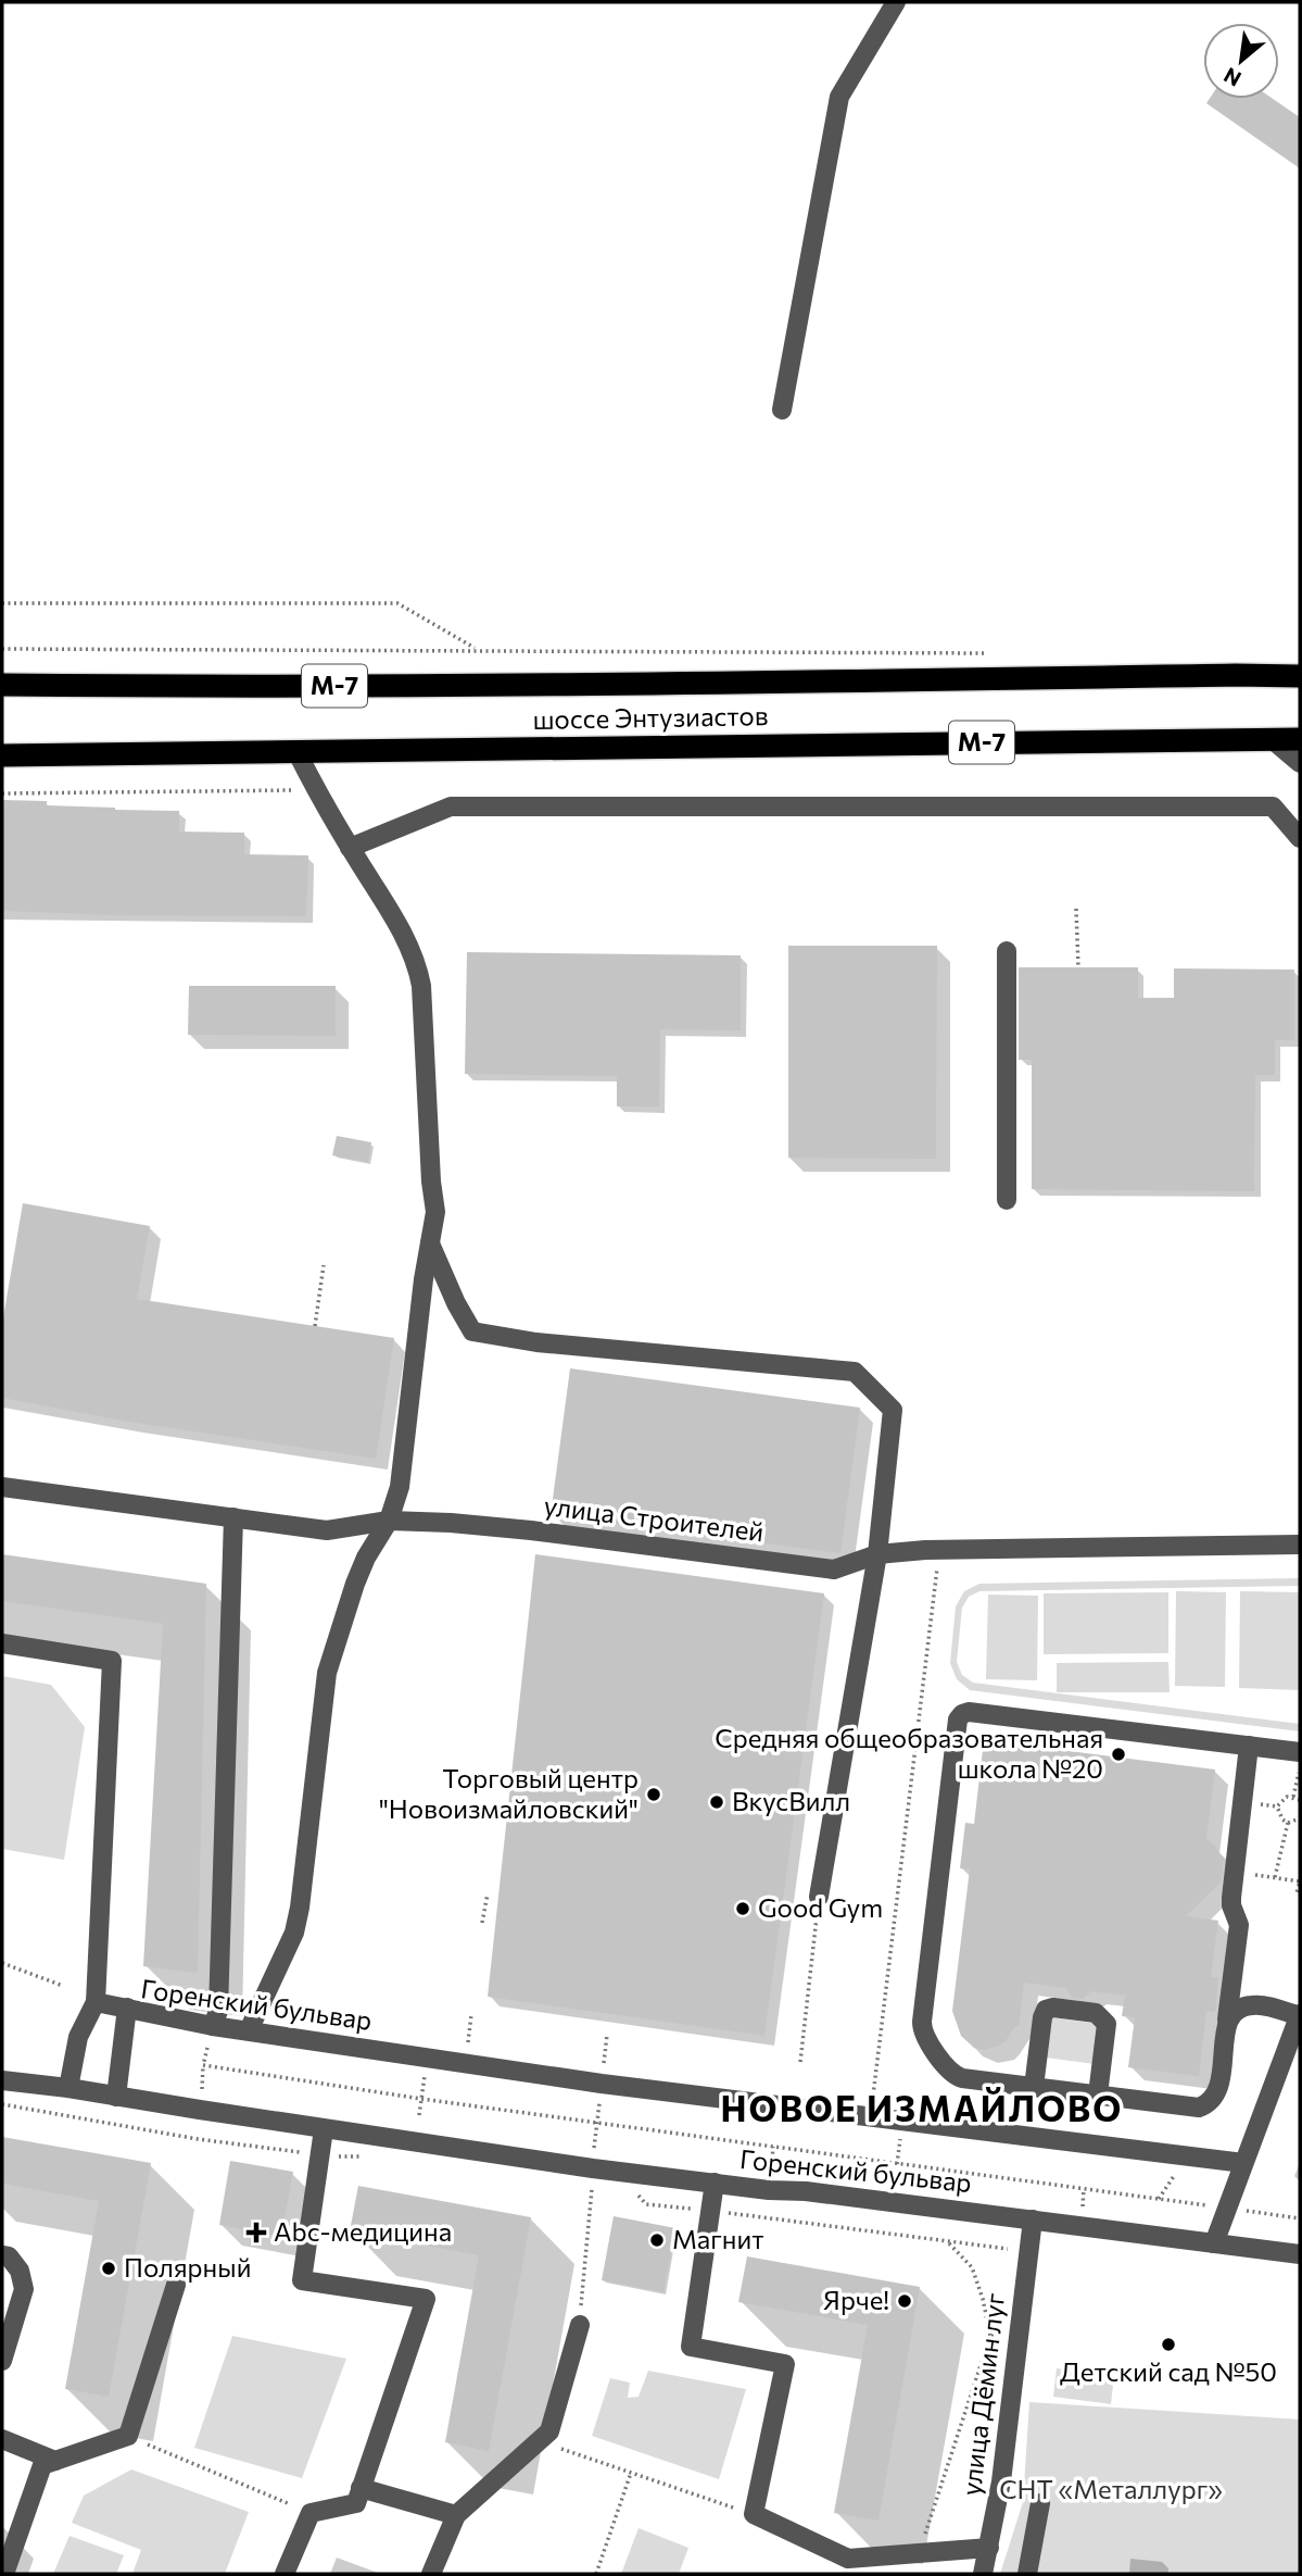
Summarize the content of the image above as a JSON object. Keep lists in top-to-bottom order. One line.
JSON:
{"streets":{"highway":["М-7","шоссе Энтузиастов"],"street":["улица Строителей","Горенский бульвар","улица Дёмин луг"]},"crossings":[["Горенский бульвар","улица Дёмин луг"]],"districts":["НОВОЕ ИЗМАЙЛОВО"],"parks":["СНТ «Металлург»"],"places":{"other":["Средняя общеобразовательная школа №20","Торговый центр \"Новоизмайловский\"","ВкусВилл","Good Gym","Магнит","Полярный","Ярче!","Детский сад №50"],"health":["Abc-медицина"]},"north":"bottom left"}
